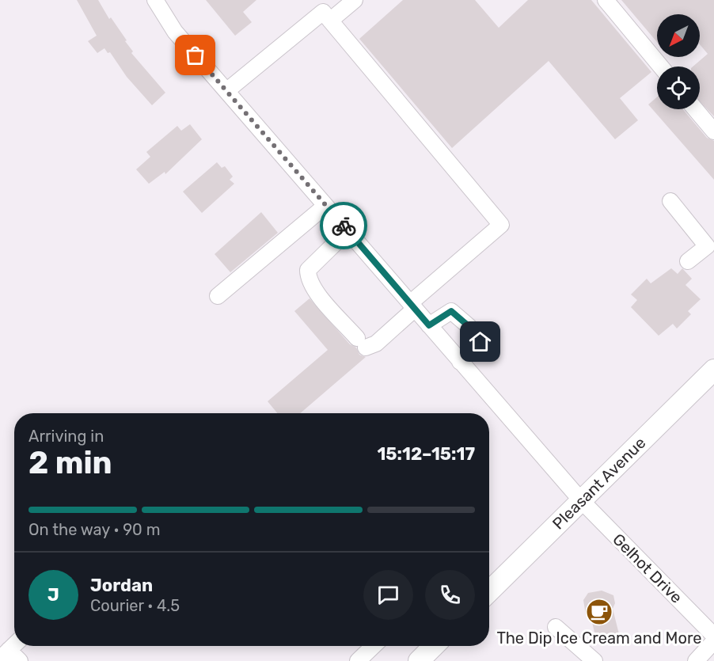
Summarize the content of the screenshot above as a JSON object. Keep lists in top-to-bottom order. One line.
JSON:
{"streets":{"main road":["Pleasant Avenue"],"street":["Gelhot Drive"]},"crossings":[["Pleasant Avenue","Gelhot Drive"]],"places":{"cafe":["The Dip Ice Cream and More"]},"north":"bottom left","page":{"heading":["2 min","Arriving in","15:12–15:17"],"panel":["Jordan","Courier · 4.5"],"bar":"On the way · 90 m","round":"J"}}
